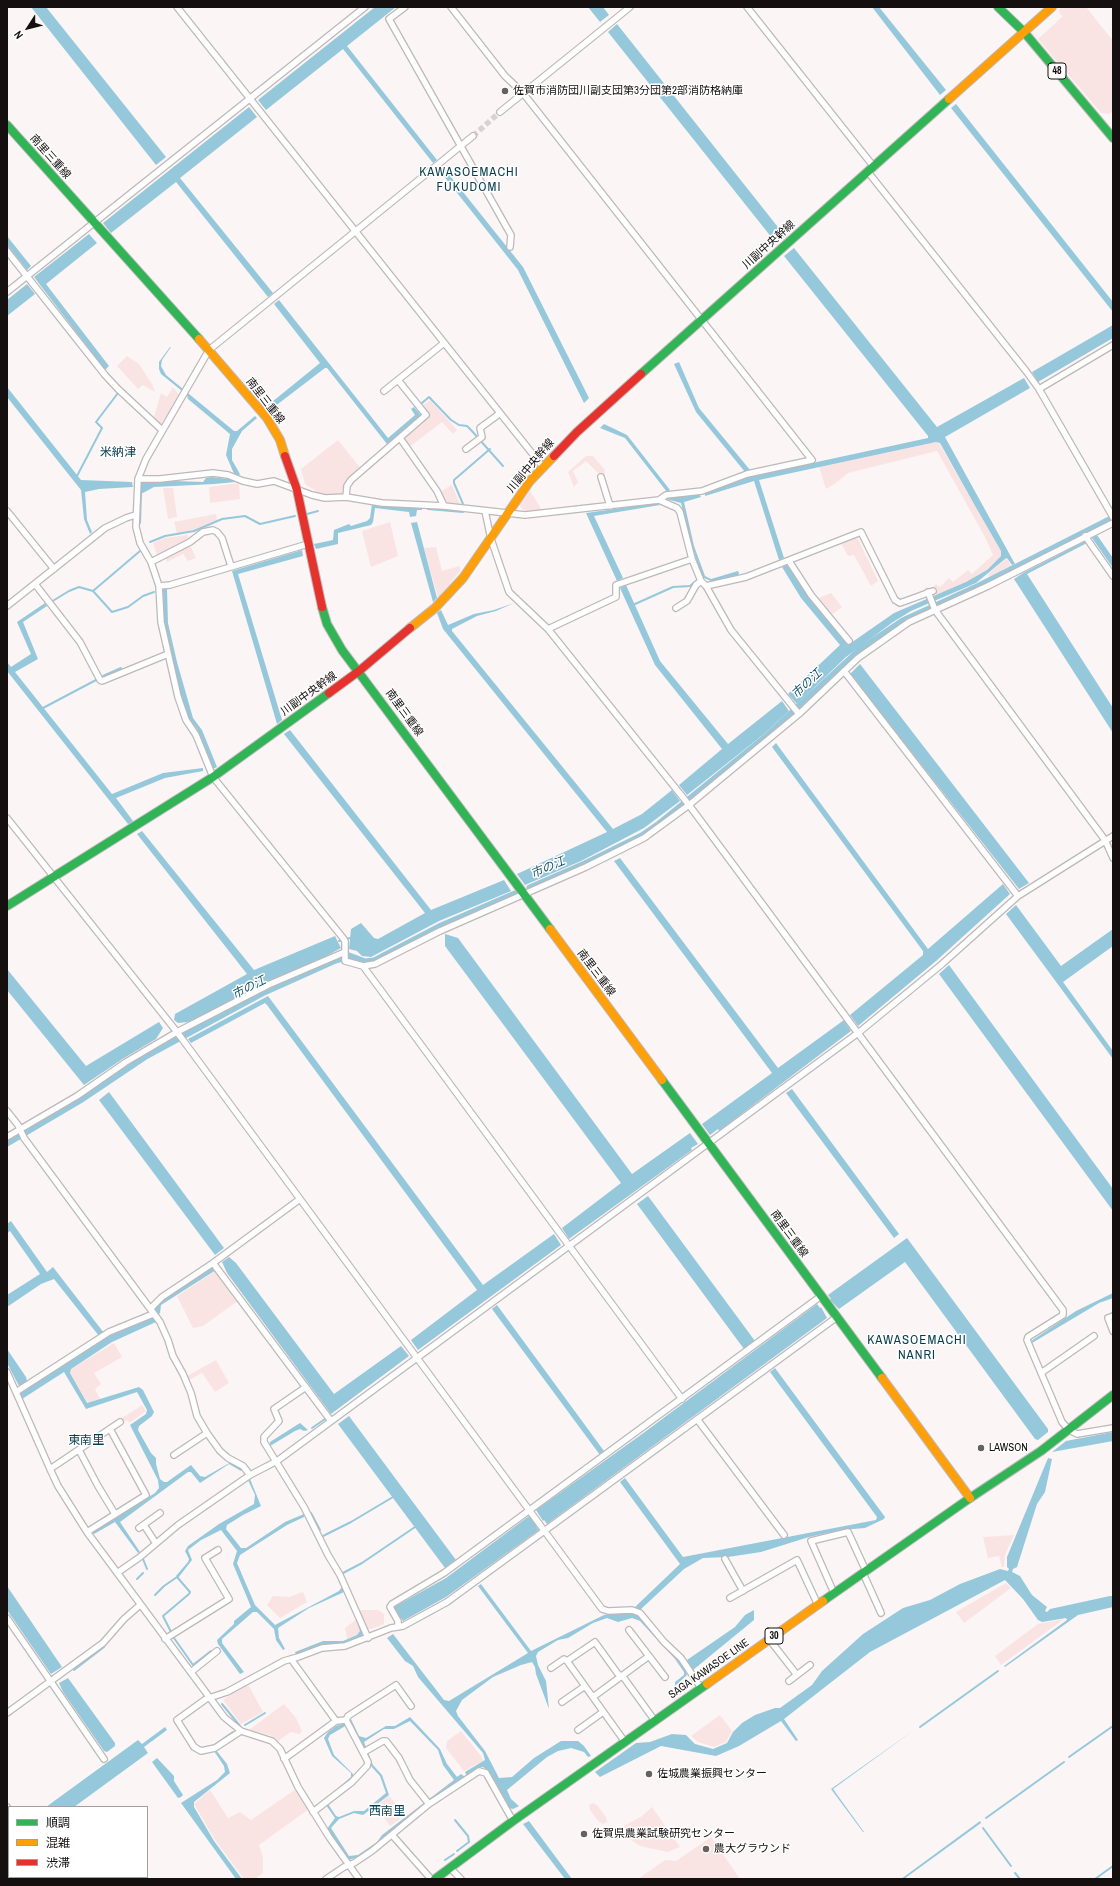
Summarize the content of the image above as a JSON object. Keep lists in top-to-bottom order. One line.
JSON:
{"streets":{"street":["48","南里三重線","川副中央幹線","30","SAGA KAWASOE LINE"]},"crossings":[["48","川副中央幹線"],["南里三重線","川副中央幹線"]],"districts":["KAWASOEMACHI FUKUDOMI","米納津","KAWASOEMACHI NANRI","東南里","西南里"],"water":["市の江"],"places":["佐賀市消防団川副支団第3分団第2部消防格納庫","LAWSON","佐城農業振興センター","佐賀県農業試験研究センター","農大グラウンド"],"legend":["順調","混雑","渋滞"],"north":"bottom left"}
